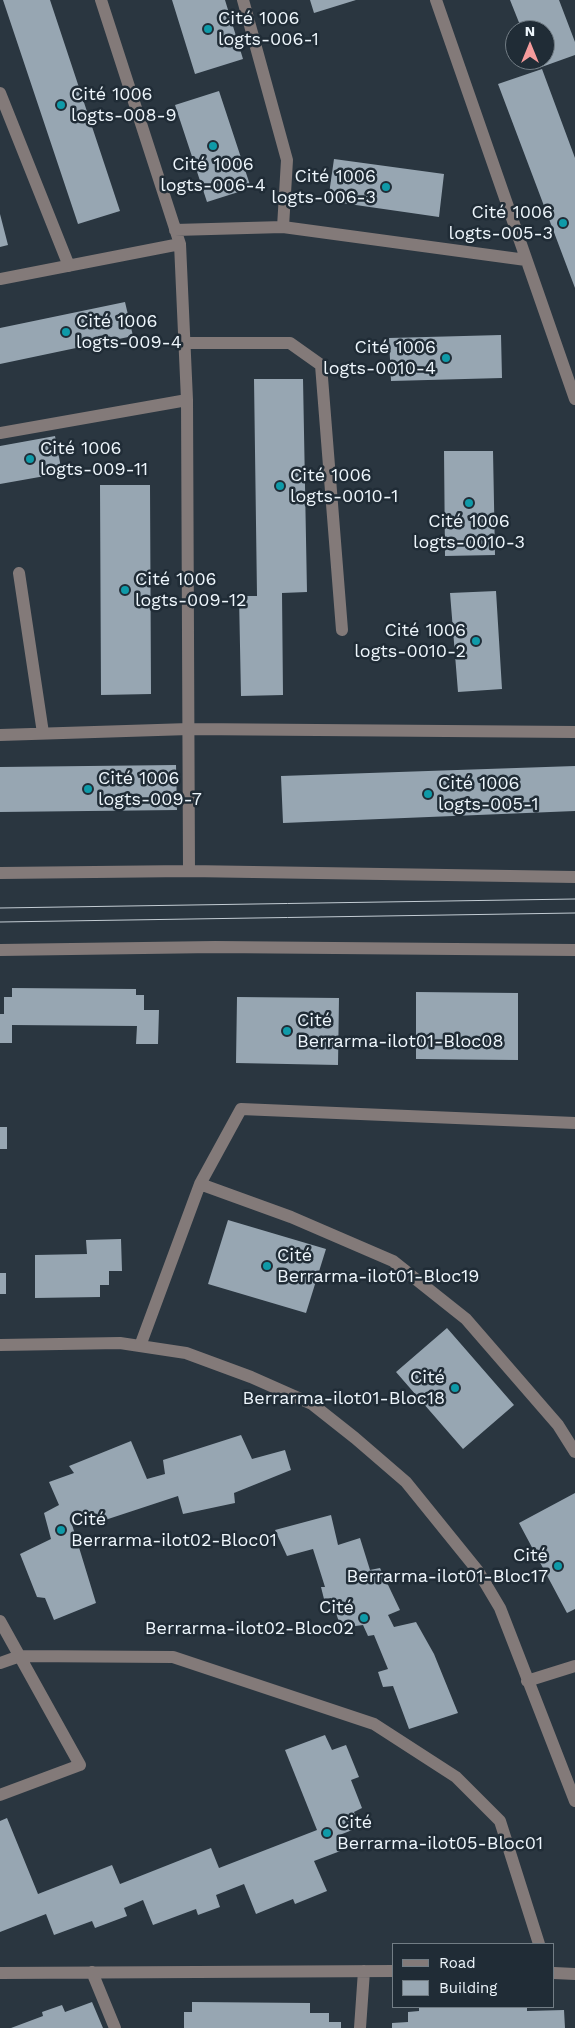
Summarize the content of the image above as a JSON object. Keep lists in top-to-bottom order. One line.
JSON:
{"places":["Cité 1006 logts-006-1","Cité 1006 logts-008-9","Cité 1006 logts-006-4","Cité 1006 logts-006-3","Cité 1006 logts-005-3","Cité 1006 logts-009-4","Cité 1006 logts-0010-4","Cité 1006 logts-009-11","Cité 1006 logts-0010-1","Cité 1006 logts-0010-3","Cité 1006 logts-009-12","Cité 1006 logts-0010-2","Cité 1006 logts-009-7","Cité 1006 logts-005-1","Cité Berrarma-ilot01-Bloc08","Cité Berrarma-ilot01-Bloc19","Cité Berrarma-ilot01-Bloc18","Cité Berrarma-ilot02-Bloc01","Cité Berrarma-ilot01-Bloc17","Cité Berrarma-ilot02-Bloc02","Cité Berrarma-ilot05-Bloc01"],"legend":["Road","Building"],"north":"top"}
